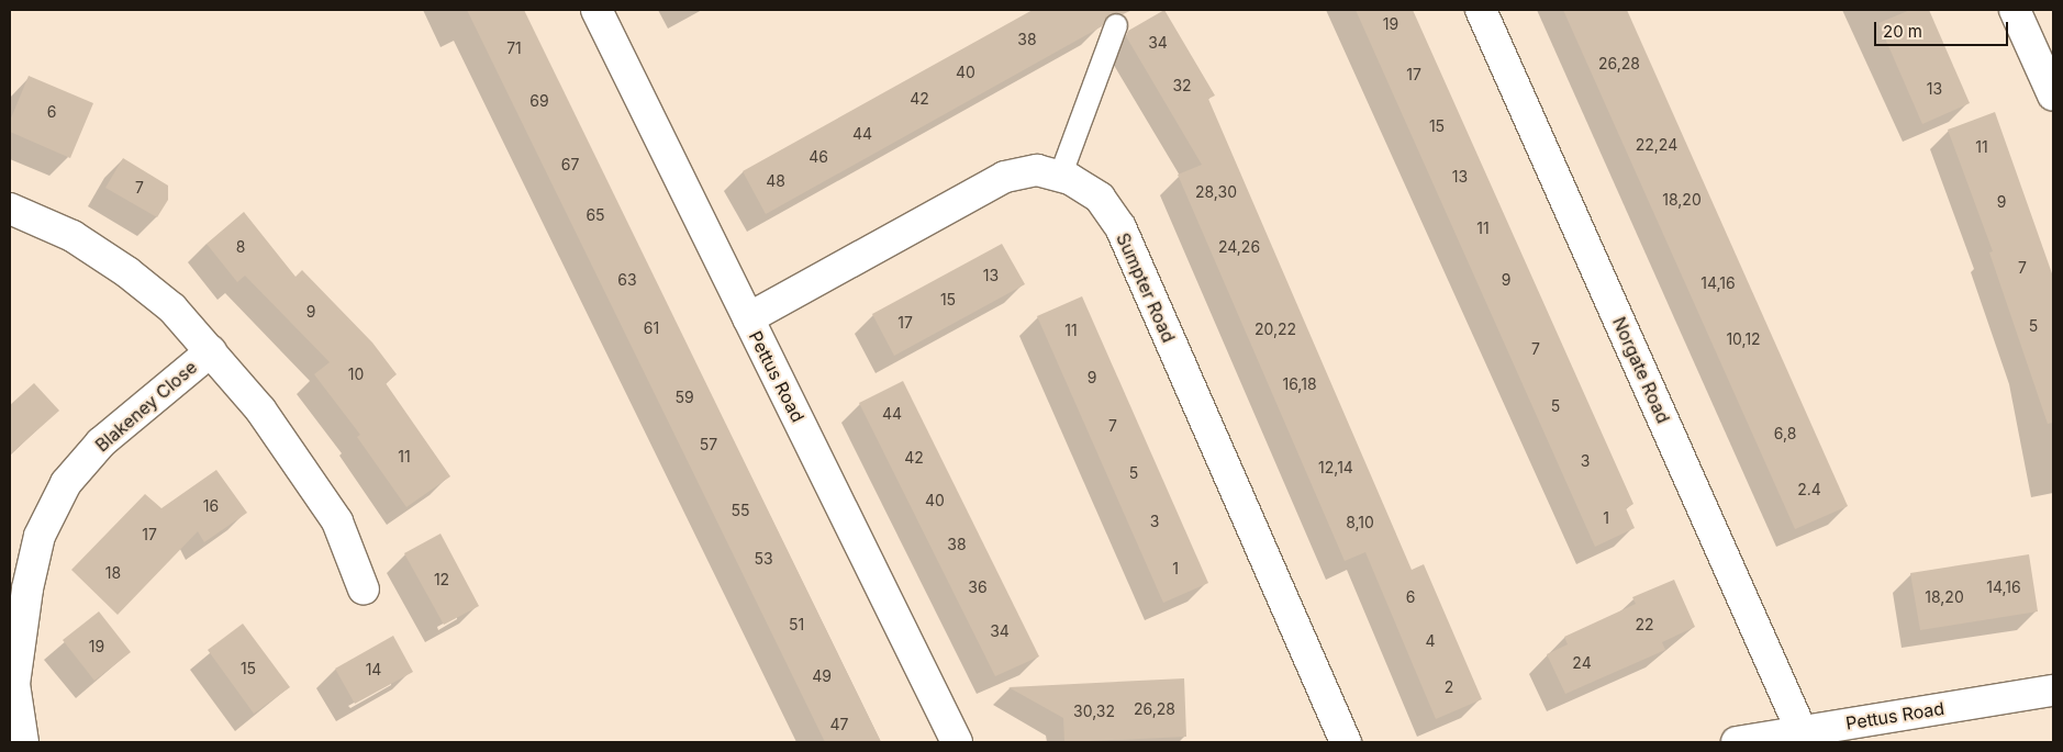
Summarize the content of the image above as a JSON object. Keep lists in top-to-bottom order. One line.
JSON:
{"streets":{"street":["Sumpter Road","Norgate Road","Pettus Road","Blakeney Close"]},"crossings":[["Sumpter Road","Pettus Road"],["Norgate Road","Pettus Road"]],"house_numbers":["19","38","34","71","26,28","40","17","32","13","42","69","6","15","44","22,24","11","46","67","13","48","7","28,30","18,20","9","65","11","8","24,26","7","13","63","9","14,16","15","9","17","5","61","20,22","11","10,12","7","10","9","16,18","59","5","44","7","6,8","57","11","42","3","12,14","5","2.4","40","16","55","1","3","8,10","17","38","53","1","18","12","36","14,16","6","18,20","51","22","34","4","19","24","15","14","49","2","26,28","30,32","47"],"scale_bar":"20 m"}
